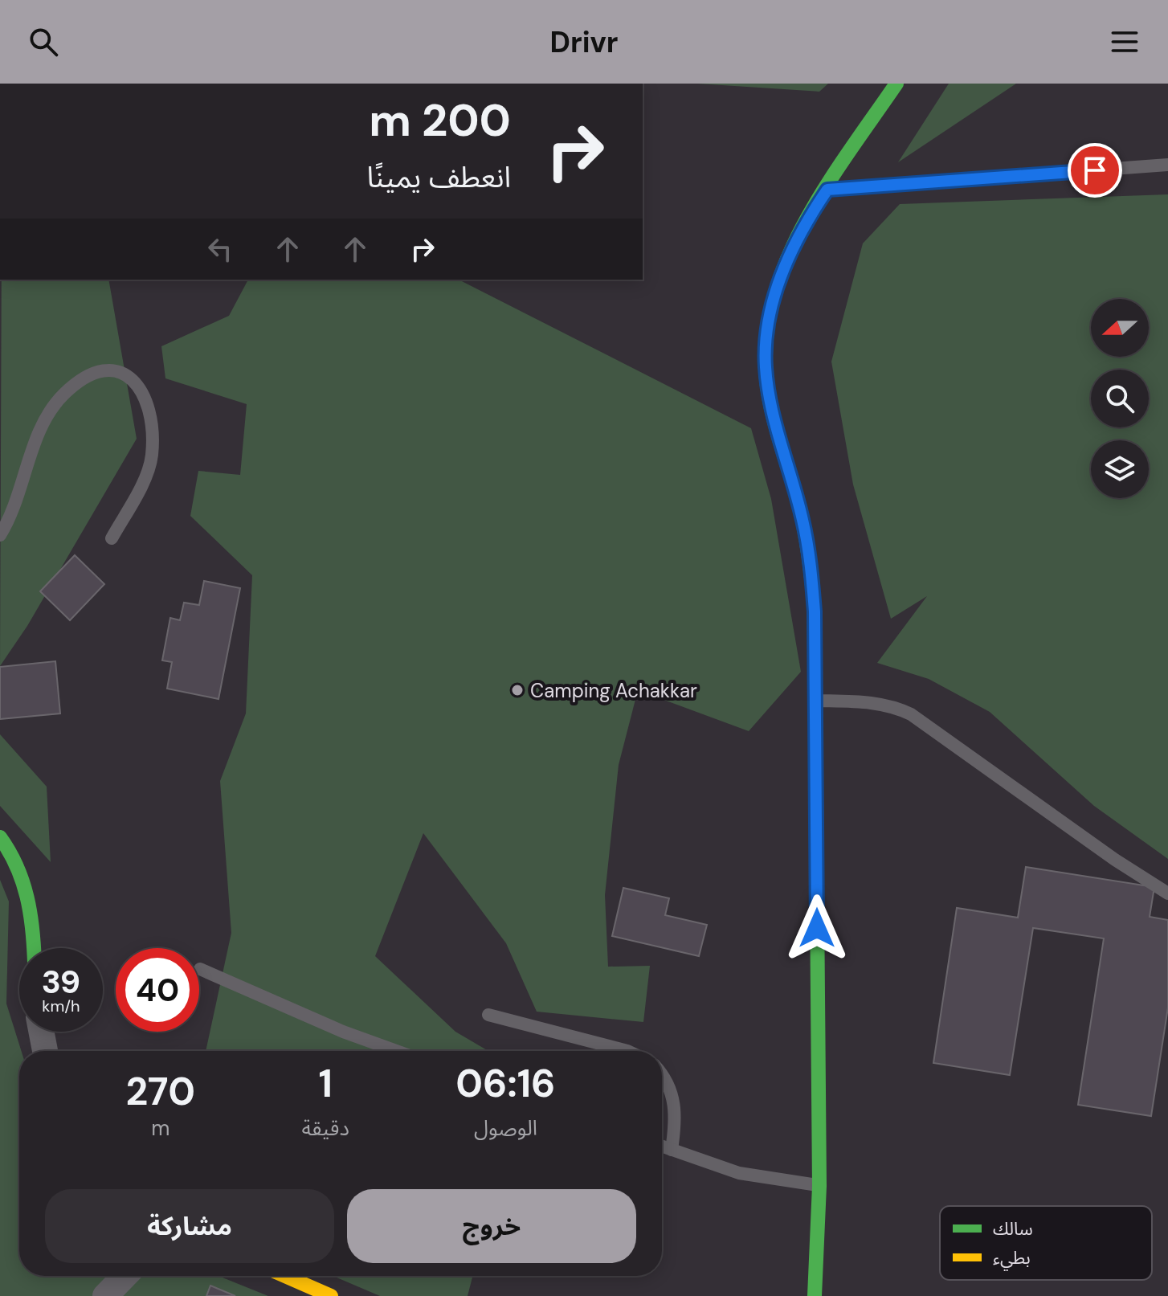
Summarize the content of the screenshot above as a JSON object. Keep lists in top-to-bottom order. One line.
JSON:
{"places":["Camping Achakkar"],"legend":["سالك","بطيء"],"north":"left","page":{"header":"Drivr","turn":["200 m","انعطف يمينًا"],"speed":"39 km/h","limit":"40","eta":["06:16","الوصول","1","دقيقة","270","m"],"buttons":["خروج","مشاركة"]}}
